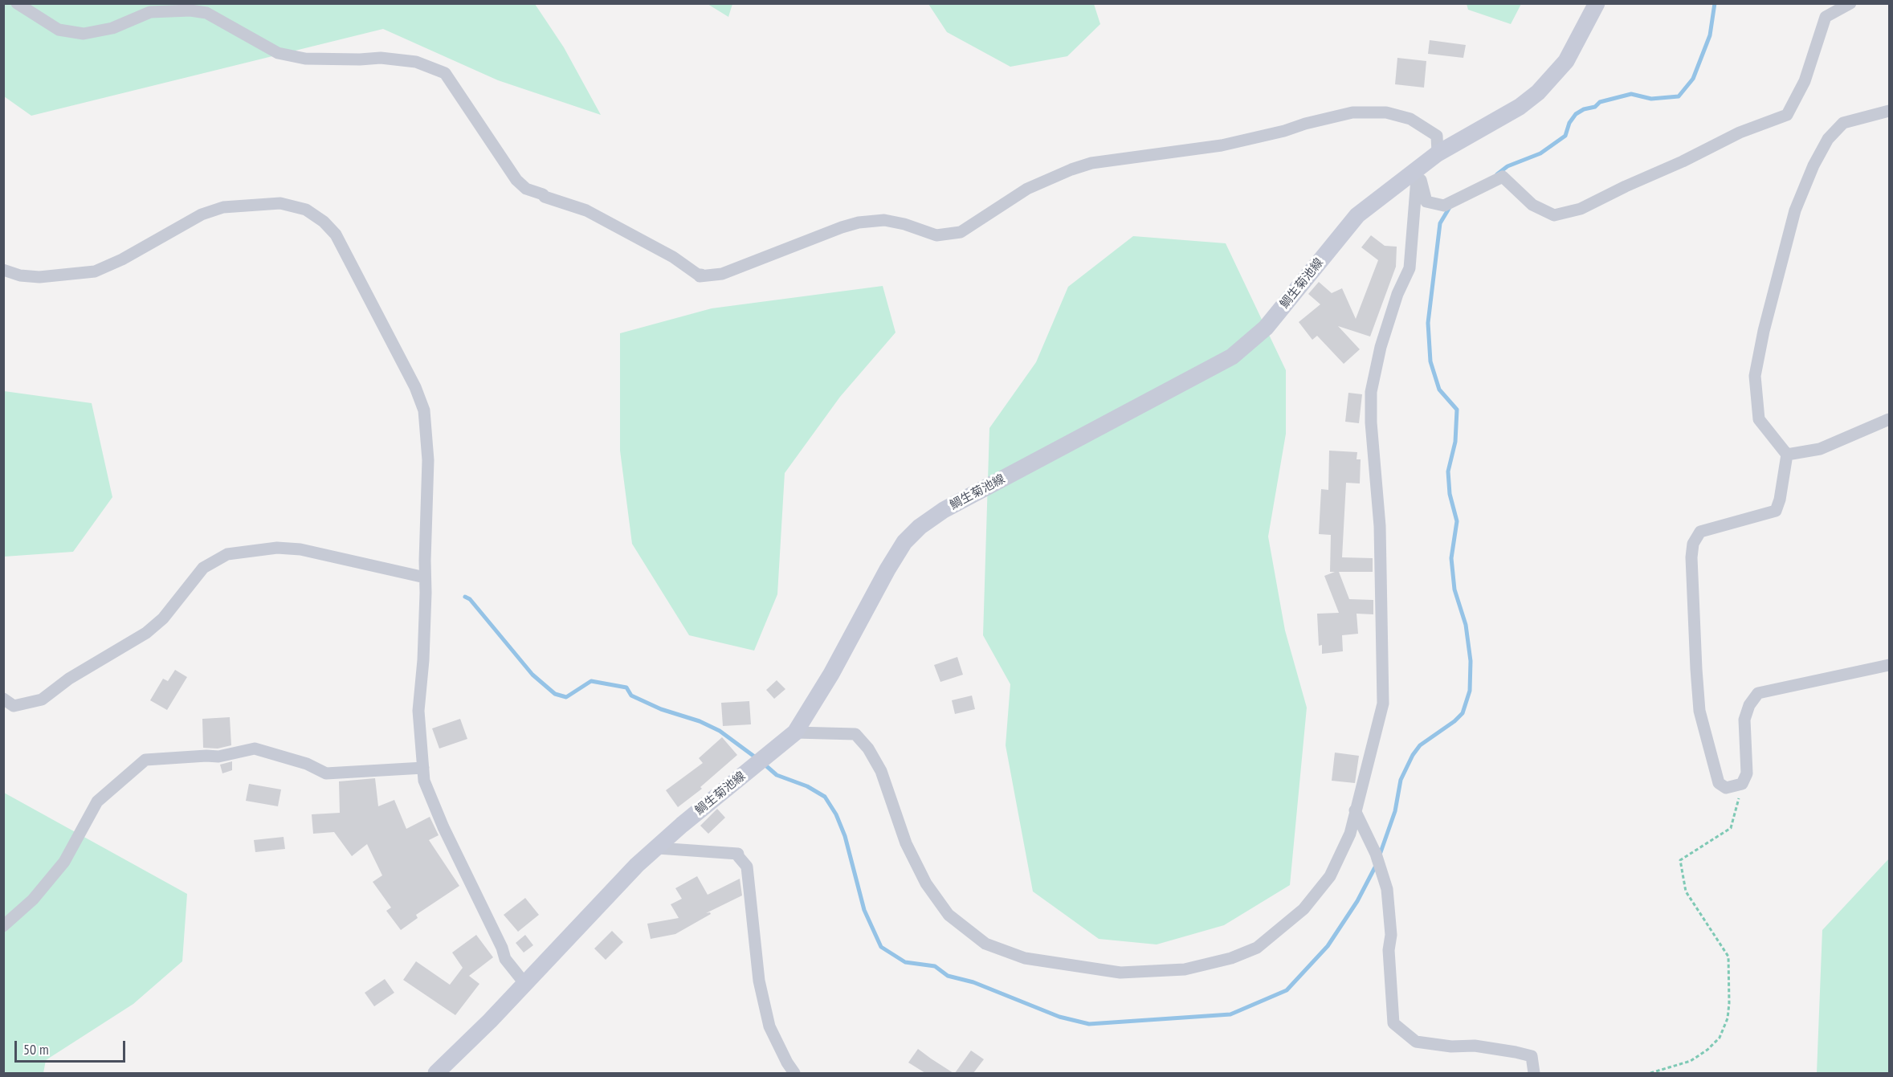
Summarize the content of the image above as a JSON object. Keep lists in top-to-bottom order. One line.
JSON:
{"streets":{"main road":["鯛生菊池線"]},"scale_bar":"50 m"}
